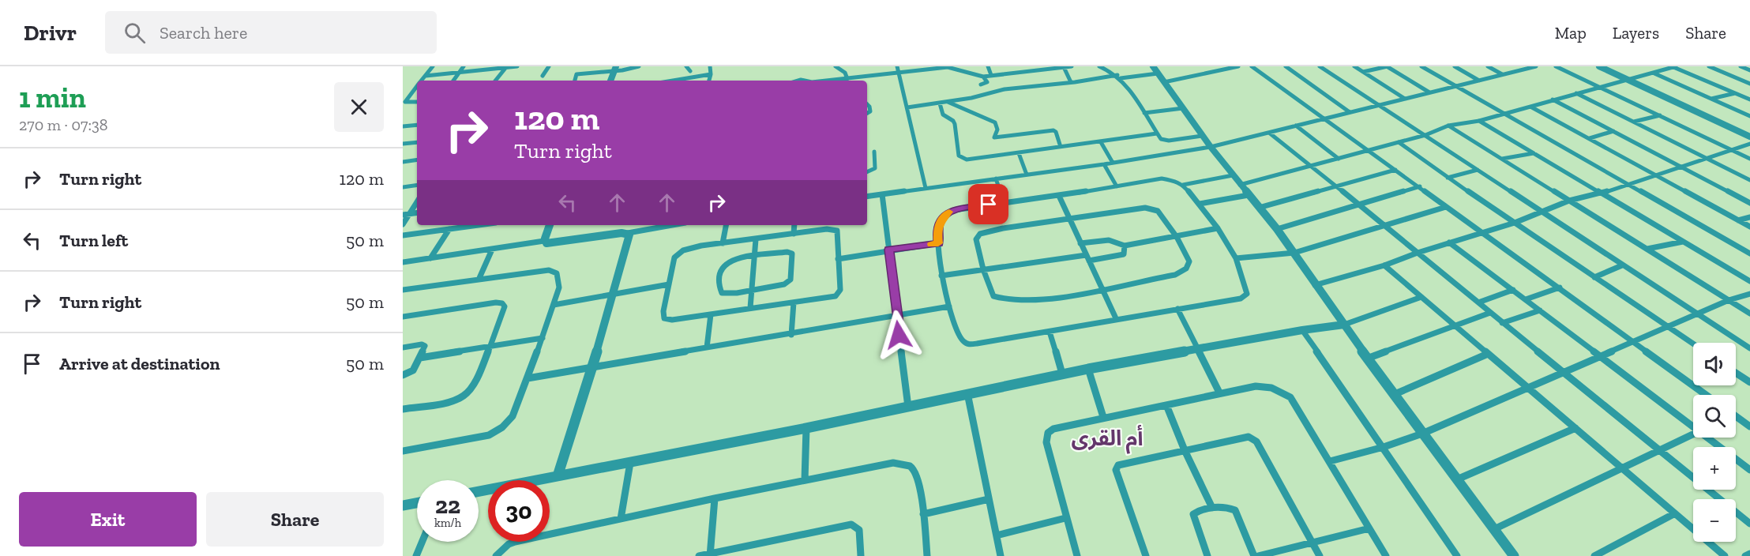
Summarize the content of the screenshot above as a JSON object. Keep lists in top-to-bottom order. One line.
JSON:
{"districts":["أم القرى"],"page":{"header":"Drivr","search":"Search here","nav":["Map","Layers","Share"],"heading":["1 min","270 m · 07:38"],"turn":["120 m","Turn right"],"list":[{"name":"Turn right","value":"120 m"},{"name":"Turn left","value":"50 m"},{"name":"Turn right","value":"50 m"},{"name":"Arrive at destination","value":"50 m"}],"map_buttons":["+","−"],"speed":"22 km/h","limit":"30","buttons":["Exit","Share"]}}
